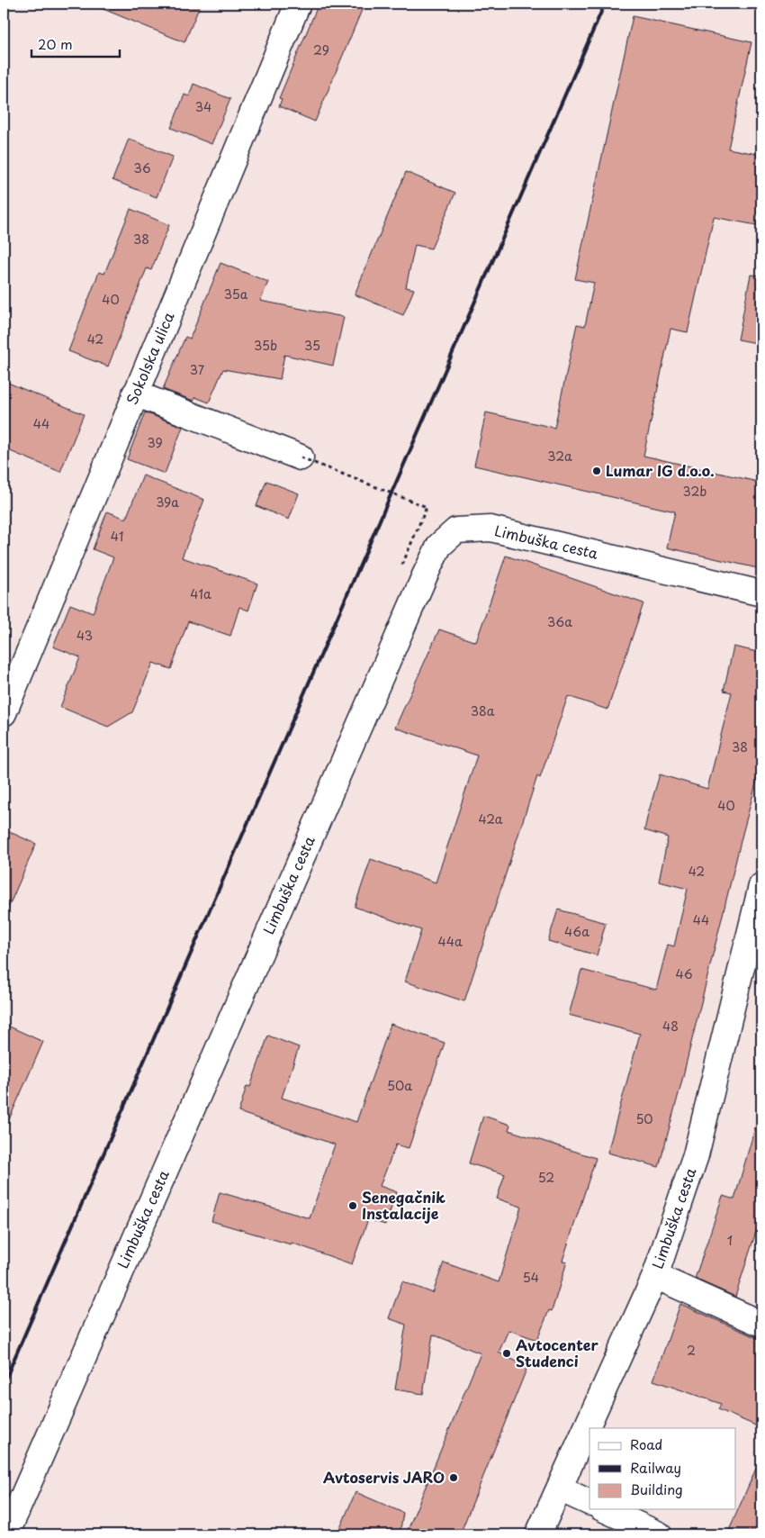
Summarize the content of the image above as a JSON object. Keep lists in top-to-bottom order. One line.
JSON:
{"streets":{"street":["Sokolska ulica","Limbuška cesta"]},"places":["Lumar IG d.o.o.","Senegačnik Instalacije","Avtocenter Studenci","Avtoservis JARO"],"house_numbers":["29","34","36","38","35a","40","42","35b","35","37","44","39","32a","32b","39a","41","41a","36a","43","38a","38","40","42a","42","44","46a","44a","46","48","50a","50","52","1","54","2"],"legend":["Road","Railway","Building"],"scale_bar":"20 m"}
